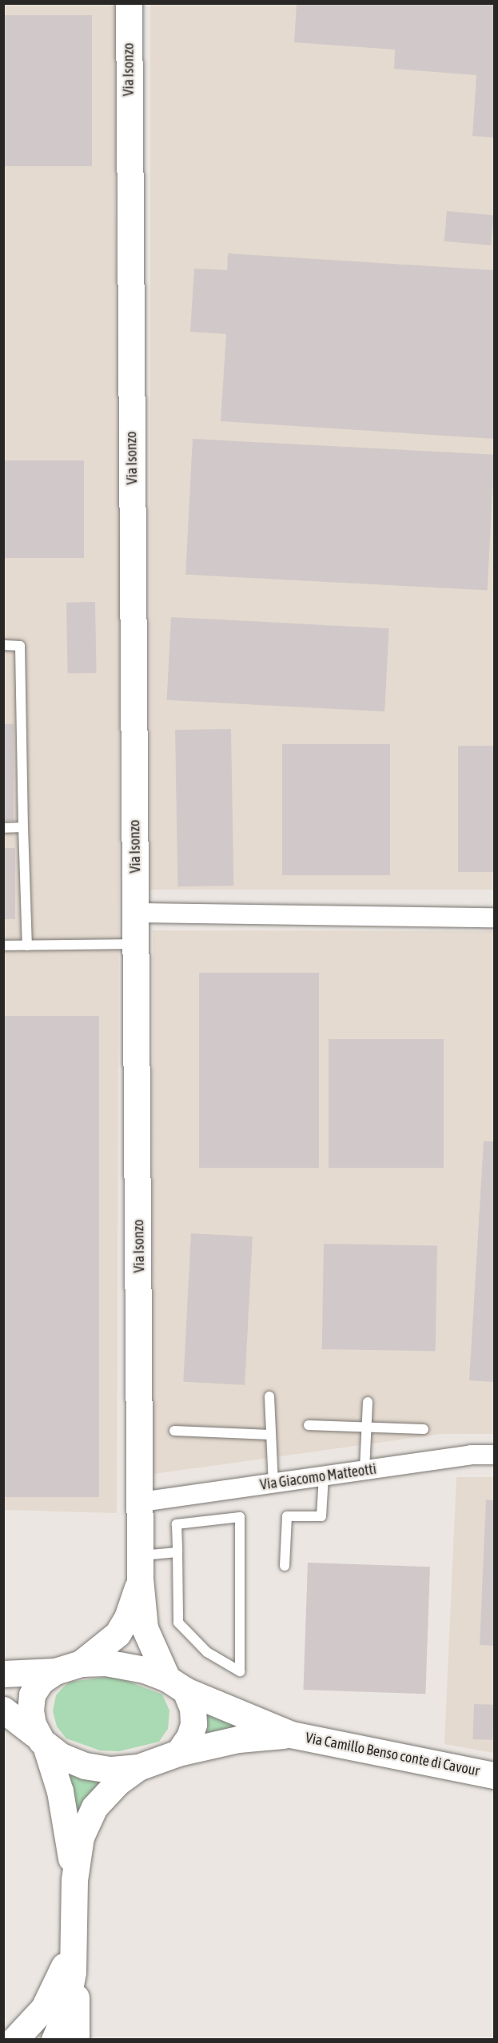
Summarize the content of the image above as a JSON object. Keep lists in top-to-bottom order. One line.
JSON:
{"streets":{"main road":["Via Isonzo","Via Camillo Benso conte di Cavour"],"street":["Via Giacomo Matteotti"]},"crossings":[["Via Isonzo","Via Giacomo Matteotti"],["Via Isonzo","Via Camillo Benso conte di Cavour"]]}
